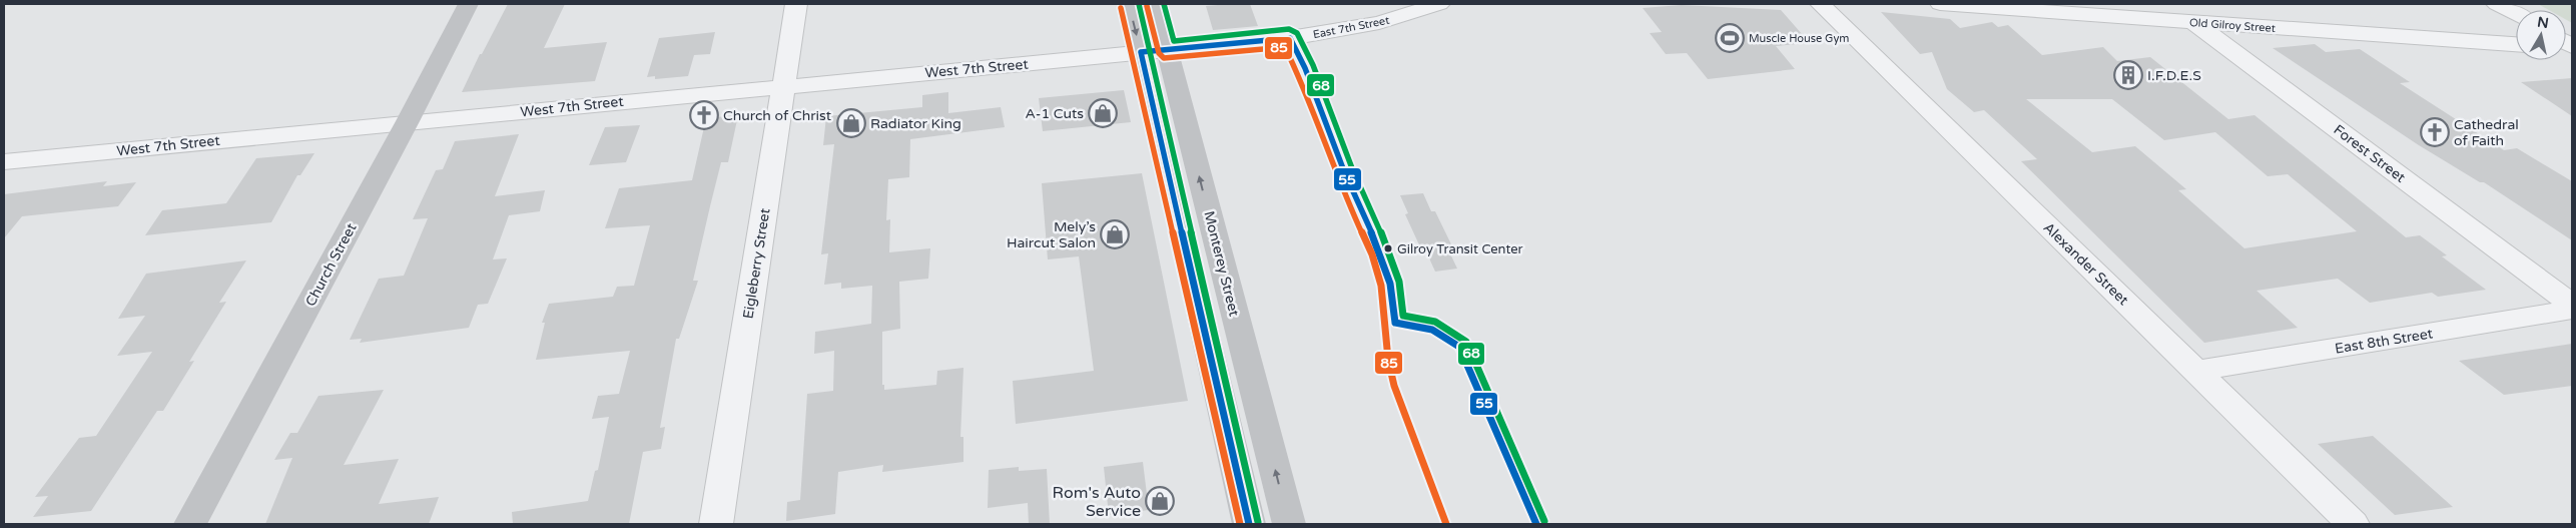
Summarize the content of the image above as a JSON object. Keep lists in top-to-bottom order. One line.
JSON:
{"streets":{"main road":["Monterey Street","Church Street"],"street":["Old Gilroy Street","East 7th Street","West 7th Street","Forest Street","Eigleberry Street","Alexander Street","East 8th Street"]},"crossings":[["Old Gilroy Street","Forest Street"],["East 7th Street","West 7th Street"],["East 7th Street","Monterey Street"],["West 7th Street","Eigleberry Street"],["West 7th Street","Monterey Street"],["West 7th Street","Church Street"],["Alexander Street","East 8th Street"]],"places":{"sports":["Muscle House Gym"],"building":["I.F.D.E.S"],"shop":["A-1 Cuts","Radiator King","Mely’s Haircut Salon","Rom's Auto Service"],"church":["Church of Christ","Cathedral of Faith"],"other":["Gilroy Transit Center"]},"lines":["transit line 68","transit line 85","transit line 55"],"north":"top"}
